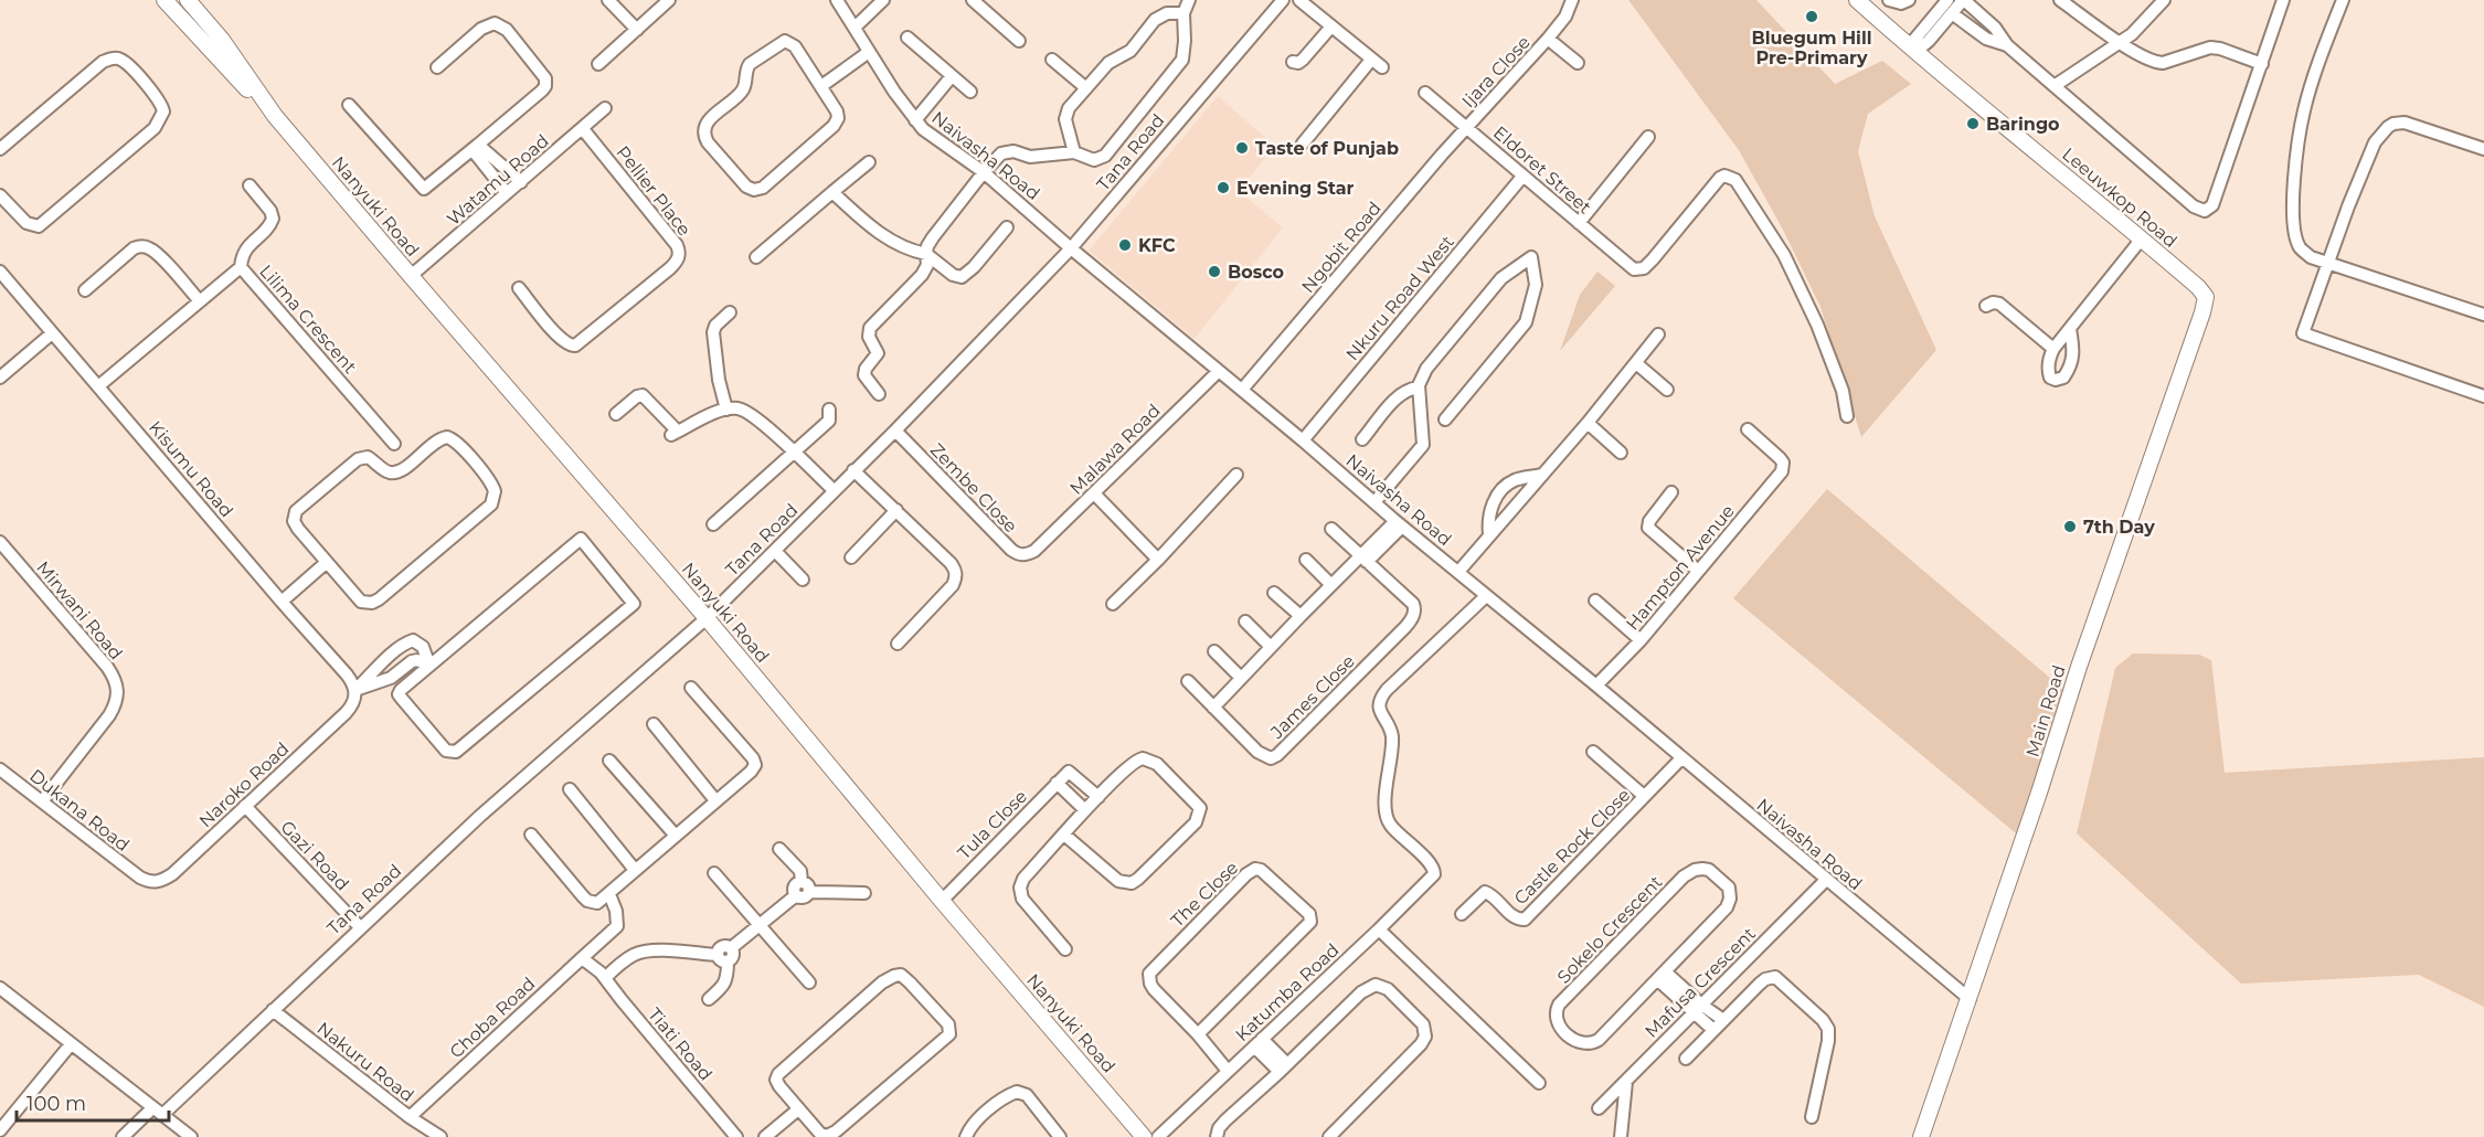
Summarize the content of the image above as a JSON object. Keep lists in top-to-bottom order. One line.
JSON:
{"streets":{"street":["Ijara Close","Tana Road","Naivasha Road","Eldoret Street","Watamu Road","Pellier Place","Leeuwkop Road","Nanyuki Road","Ngobit Road","Nkuru Road West","Lilima Crescent","Malawa Road","Kisumu Road","Zembe Close","Hampton Avenue","Mirwani Road","James Close","Main Road","Naroko Road","Dukana Road","Tula Close","Castle Rock Close","Gazi Road","The Close","Sokelo Crescent","Mafusa Crescent","Katumba Road","Choba Road","Tiati Road","Nakuru Road"]},"crossings":[["Ijara Close","Eldoret Street"],["Ijara Close","Ngobit Road"],["Tana Road","Naivasha Road"],["Tana Road","Nanyuki Road"],["Tana Road","Zembe Close"],["Tana Road","Gazi Road"],["Tana Road","Nakuru Road"],["Naivasha Road","Ngobit Road"],["Naivasha Road","Nkuru Road West"],["Naivasha Road","Malawa Road"],["Naivasha Road","Hampton Avenue"],["Naivasha Road","Main Road"],["Naivasha Road","Castle Rock Close"],["Naivasha Road","Mafusa Crescent"],["Naivasha Road","Katumba Road"],["Eldoret Street","Ngobit Road"],["Eldoret Street","Nkuru Road West"],["Watamu Road","Pellier Place"],["Watamu Road","Nanyuki Road"],["Leeuwkop Road","Main Road"],["Nanyuki Road","Tula Close"],["Lilima Crescent","Kisumu Road"],["Malawa Road","Zembe Close"],["Kisumu Road","Naroko Road"],["Mirwani Road","Dukana Road"],["Naroko Road","Dukana Road"],["Naroko Road","Gazi Road"],["The Close","Katumba Road"],["Choba Road","Nakuru Road"]],"places":["Bluegum Hill Pre-Primary","Baringo","Taste of Punjab","Evening Star","KFC","Bosco","7th Day"],"scale_bar":"100 m"}
